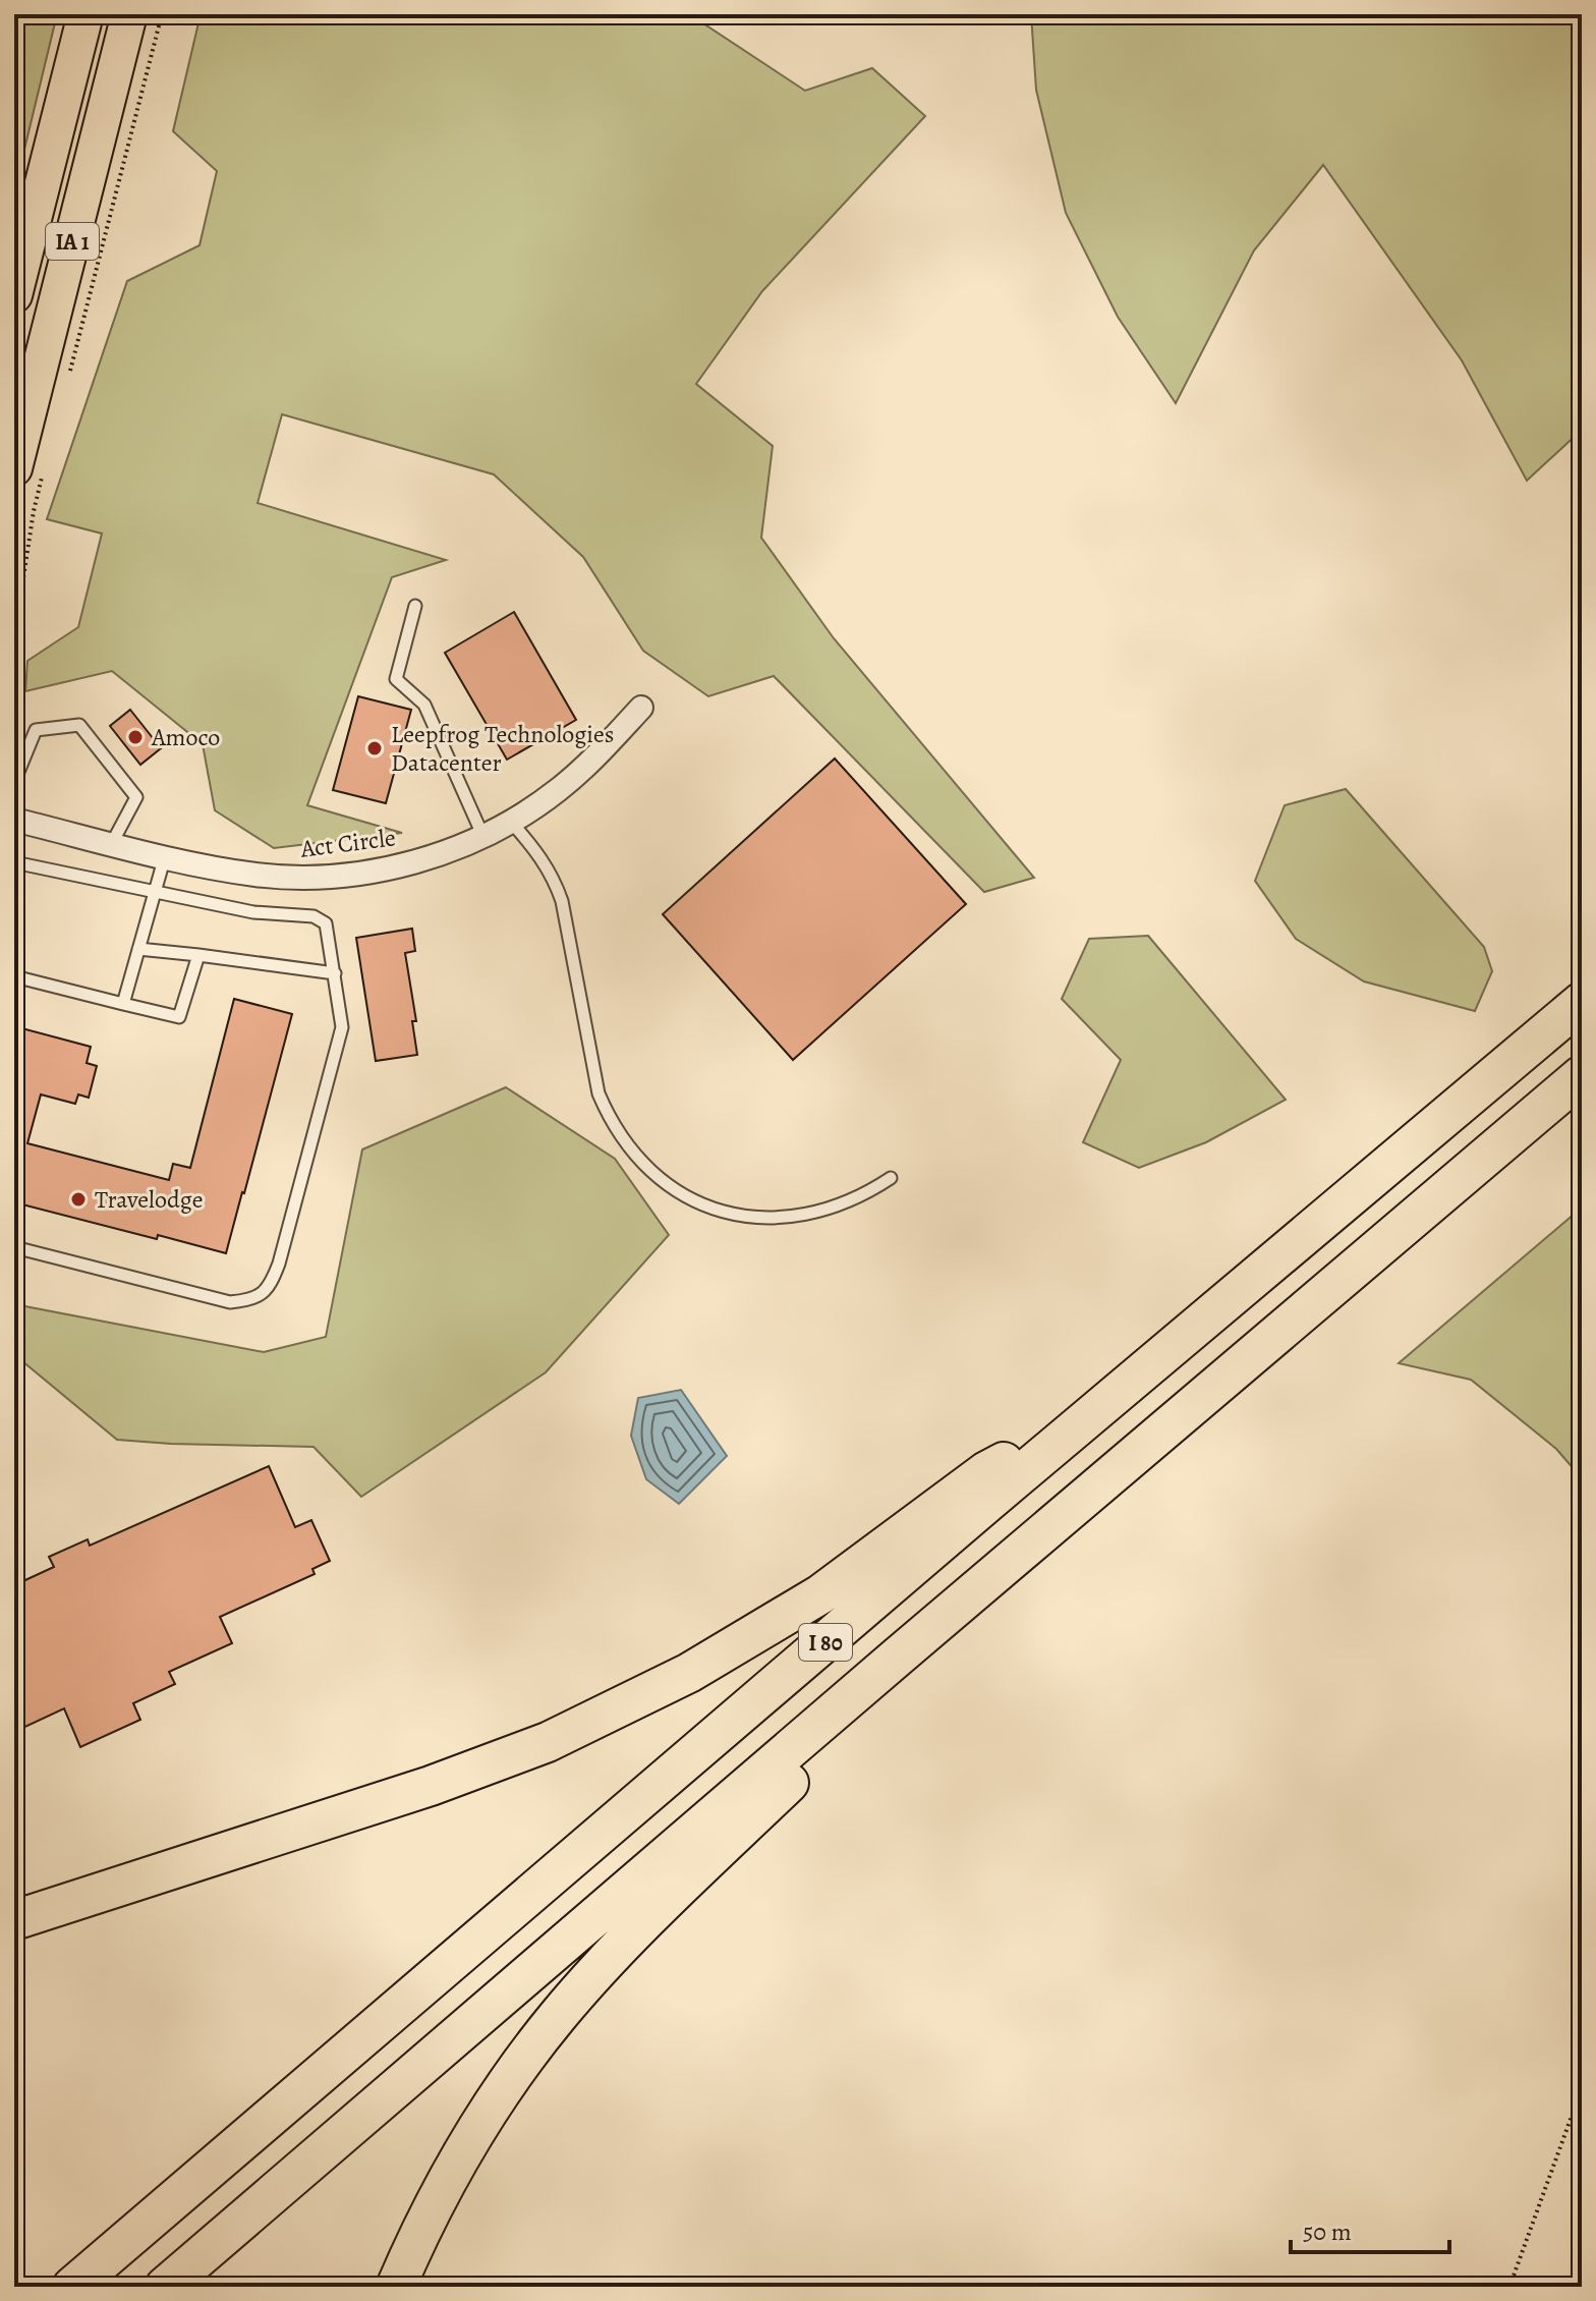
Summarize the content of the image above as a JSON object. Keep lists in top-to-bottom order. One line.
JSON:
{"streets":{"highway":["I 80"],"main road":["IA 1"],"street":["Act Circle"]},"places":["Amoco","Leepfrog Technologies Datacenter","Travelodge"],"scale_bar":"50 m"}
